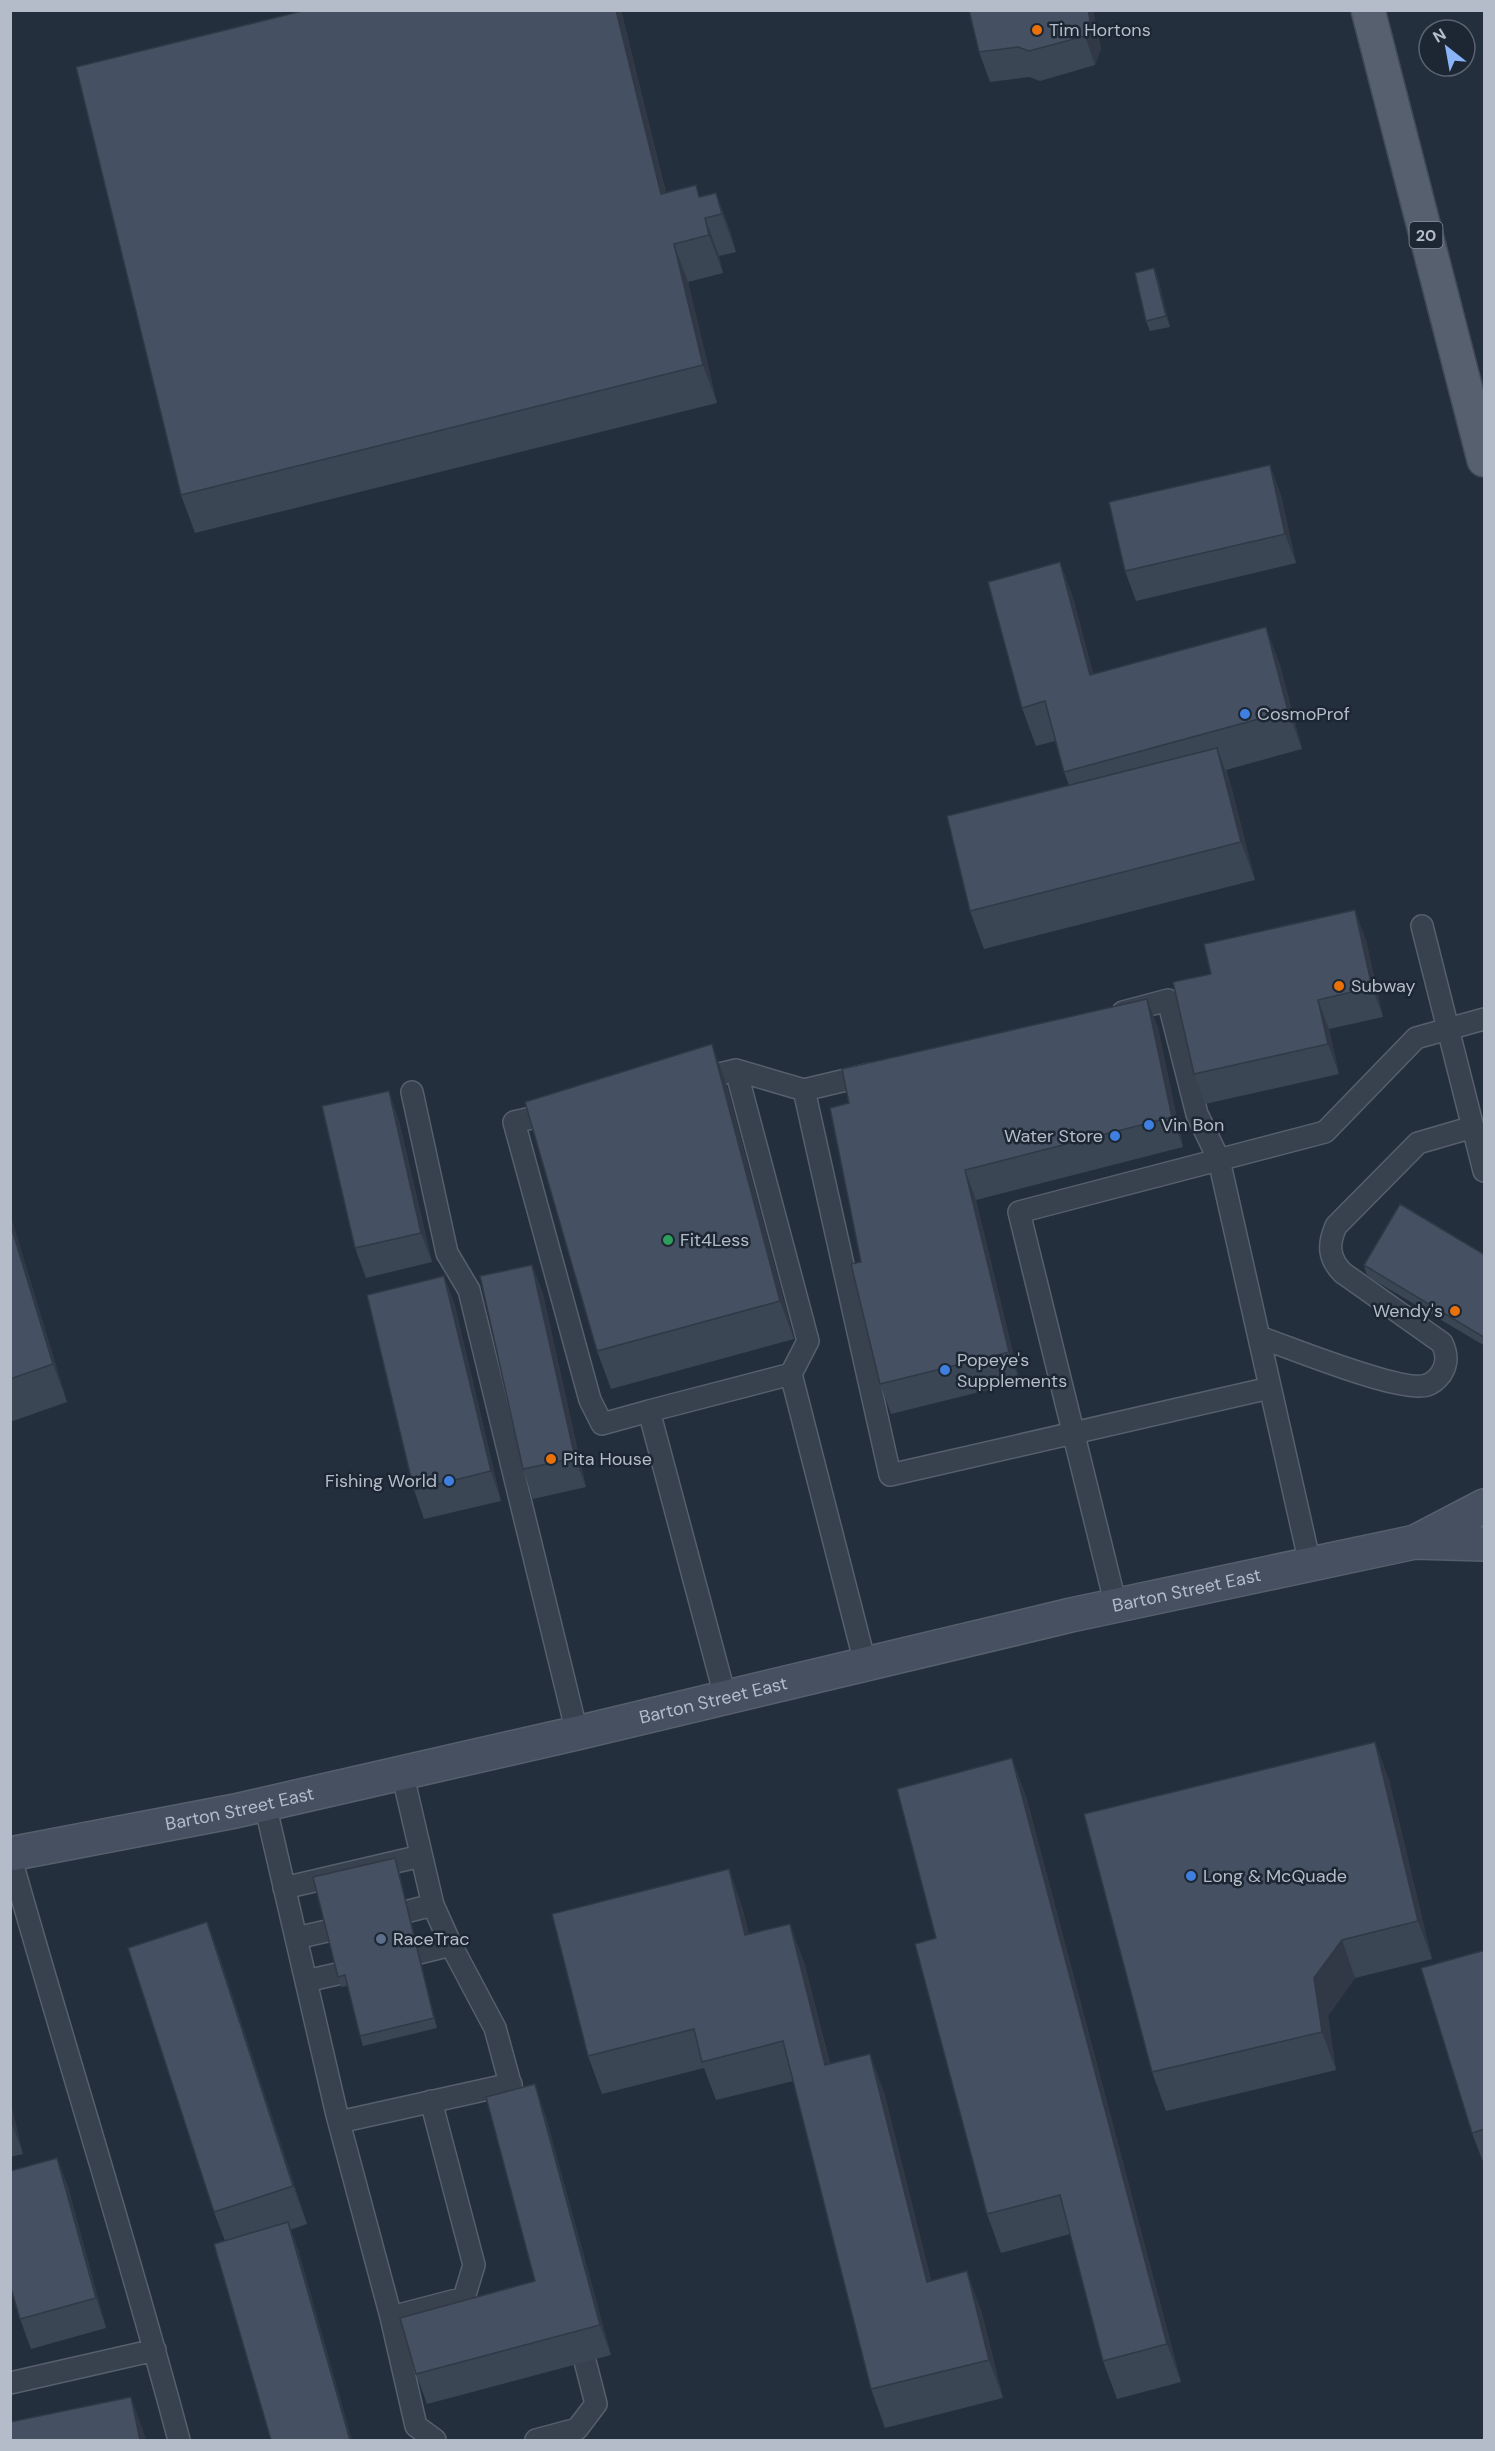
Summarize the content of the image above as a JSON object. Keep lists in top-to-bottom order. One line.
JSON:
{"streets":{"main road":["20","Barton Street East"]},"places":["Tim Hortons","CosmoProf","Subway","Vin Bon","Water Store","Fit4Less","Wendy's","Popeye's Supplements","Pita House","Fishing World","Long & McQuade","RaceTrac"],"north":"top left"}
